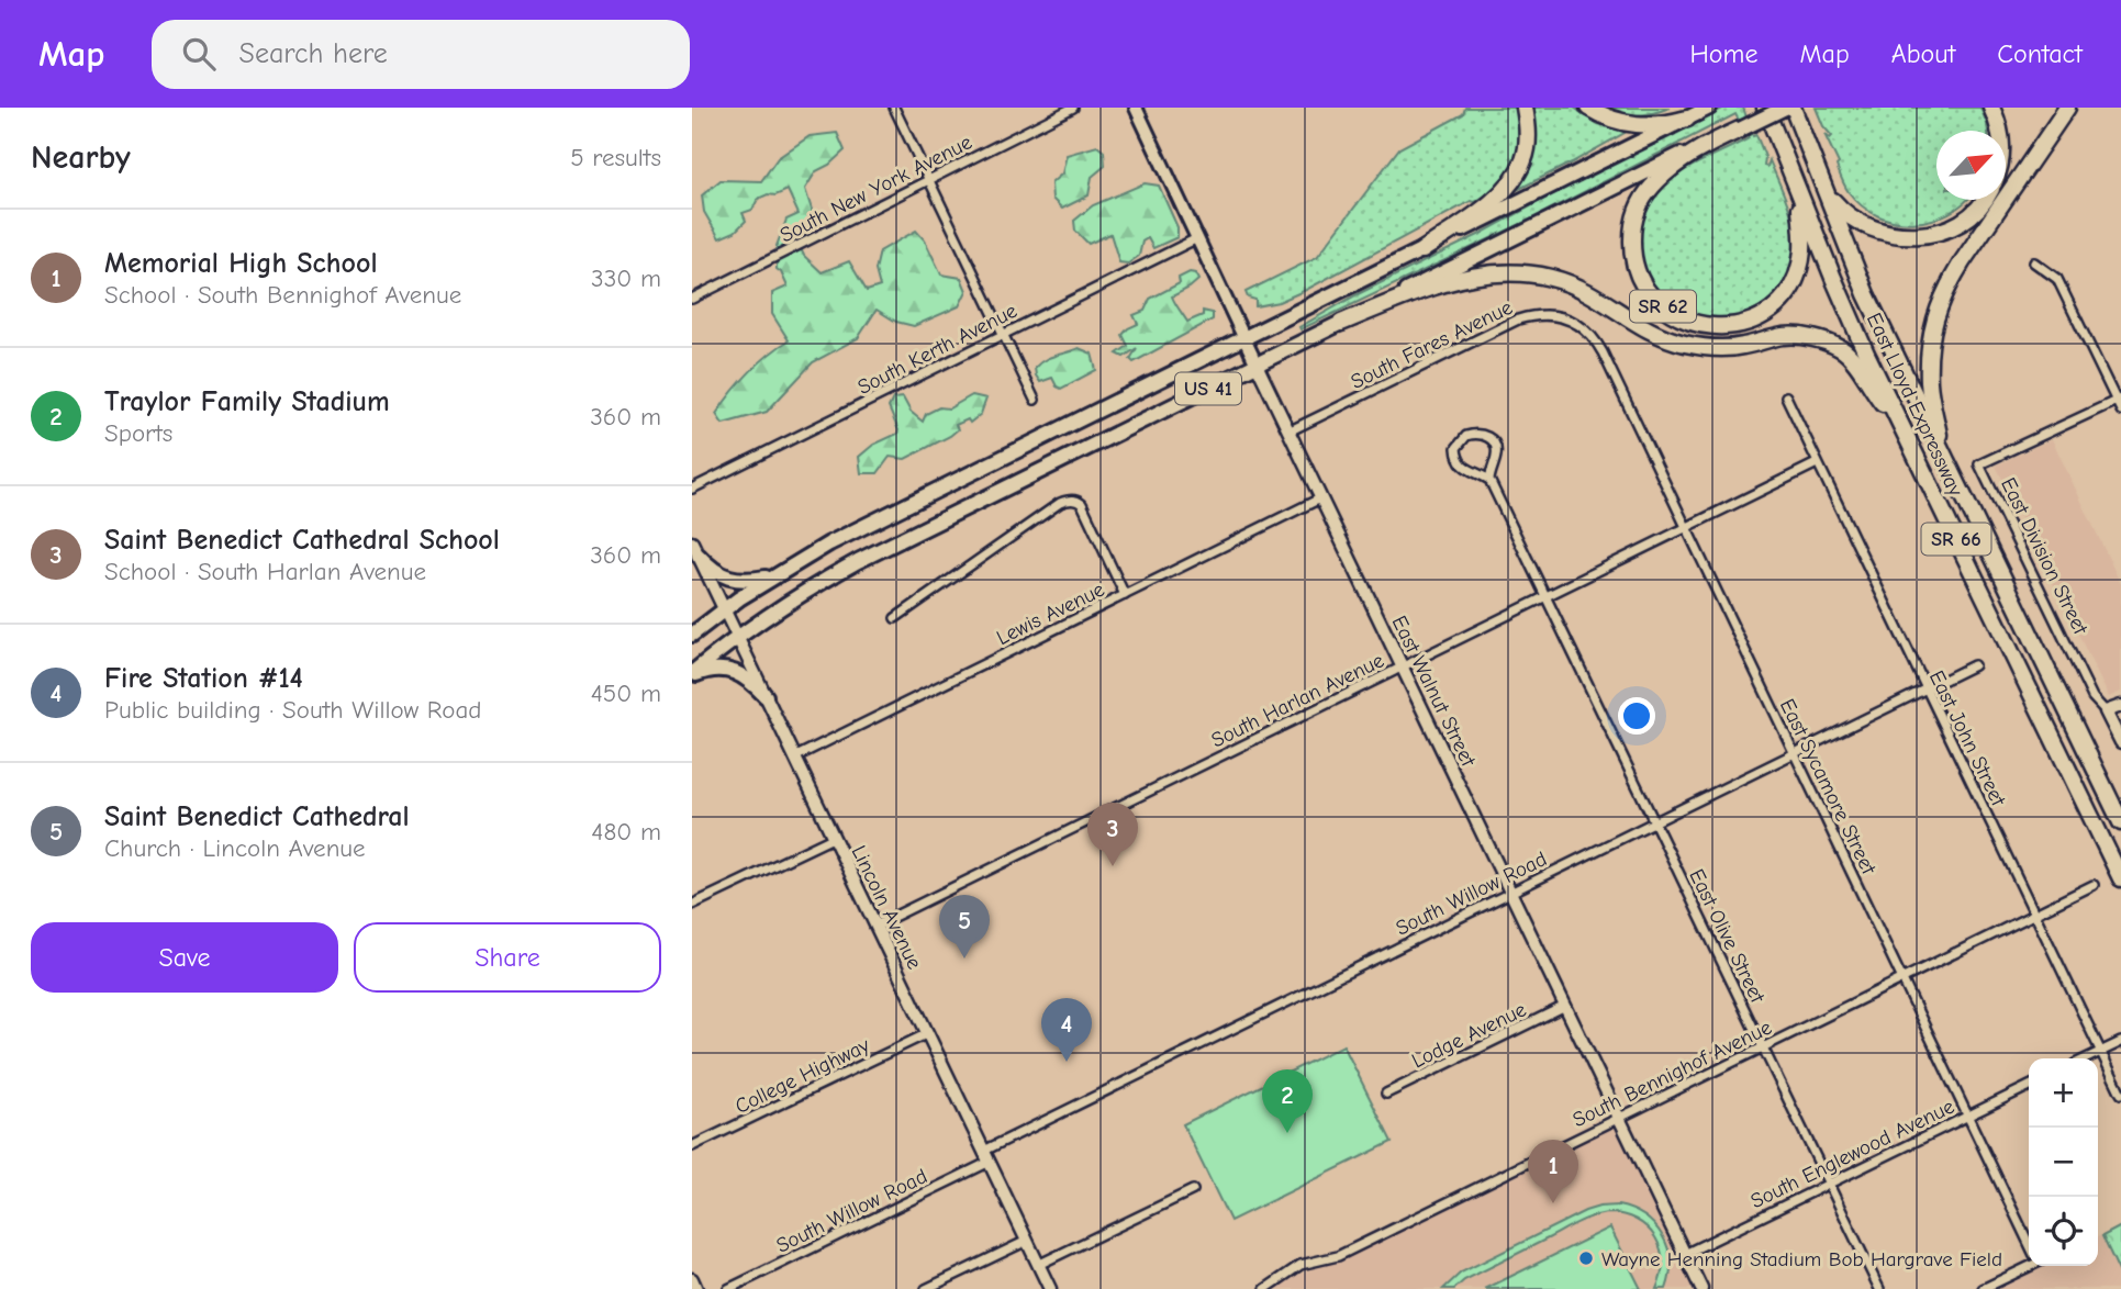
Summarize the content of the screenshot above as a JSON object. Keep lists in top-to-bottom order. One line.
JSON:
{"streets":{"highway":["SR 62","US 41","East Lloyd Expressway","SR 66"],"main road":["East Walnut Street"],"street":["South New York Avenue","South Fares Avenue","South Kerth Avenue","East Division Street","Lewis Avenue","South Harlan Avenue","East John Street","East Sycamore Street","South Willow Road","Lincoln Avenue","East Olive Street","Lodge Avenue","South Bennighof Avenue","College Highway","South Englewood Avenue"]},"crossings":[["SR 62","US 41"],["SR 62","East Lloyd Expressway"],["South Fares Avenue","East Walnut Street"],["South Fares Avenue","East Sycamore Street"],["South Kerth Avenue","East Walnut Street"],["US 41","East Walnut Street"],["US 41","Lincoln Avenue"],["East Lloyd Expressway","SR 66"],["Lewis Avenue","East Walnut Street"],["Lewis Avenue","Lincoln Avenue"],["East Walnut Street","South Harlan Avenue"],["East Walnut Street","South Willow Road"],["East Walnut Street","Lodge Avenue"],["East Walnut Street","South Bennighof Avenue"],["East Walnut Street","South Englewood Avenue"],["South Harlan Avenue","East John Street"],["South Harlan Avenue","East Sycamore Street"],["South Harlan Avenue","Lincoln Avenue"],["South Harlan Avenue","East Olive Street"],["East John Street","South Willow Road"],["East John Street","South Bennighof Avenue"],["East Sycamore Street","South Willow Road"],["East Sycamore Street","South Bennighof Avenue"],["East Sycamore Street","South Englewood Avenue"],["South Willow Road","Lincoln Avenue"],["South Willow Road","East Olive Street"],["Lincoln Avenue","College Highway"],["East Olive Street","South Bennighof Avenue"],["East Olive Street","South Englewood Avenue"]],"places":["Wayne Henning Stadium Bob Hargrave Field"],"north":"top right","page":{"header":"Map","search":"Search here","nav":["Home","Map","About","Contact"],"heading":["Nearby","5 results"],"list":[{"mark":"1","name":"Memorial High School","note":"School · South Bennighof Avenue","value":"330 m"},{"mark":"2","name":"Traylor Family Stadium","note":"Sports","value":"360 m"},{"mark":"3","name":"Saint Benedict Cathedral School","note":"School · South Harlan Avenue","value":"360 m"},{"mark":"4","name":"Fire Station #14","note":"Public building · South Willow Road","value":"450 m"},{"mark":"5","name":"Saint Benedict Cathedral","note":"Church · Lincoln Avenue","value":"480 m"}],"pins":["3","5","4","2","1"],"buttons":["Save","Share"],"map_buttons":["+","−"]}}
